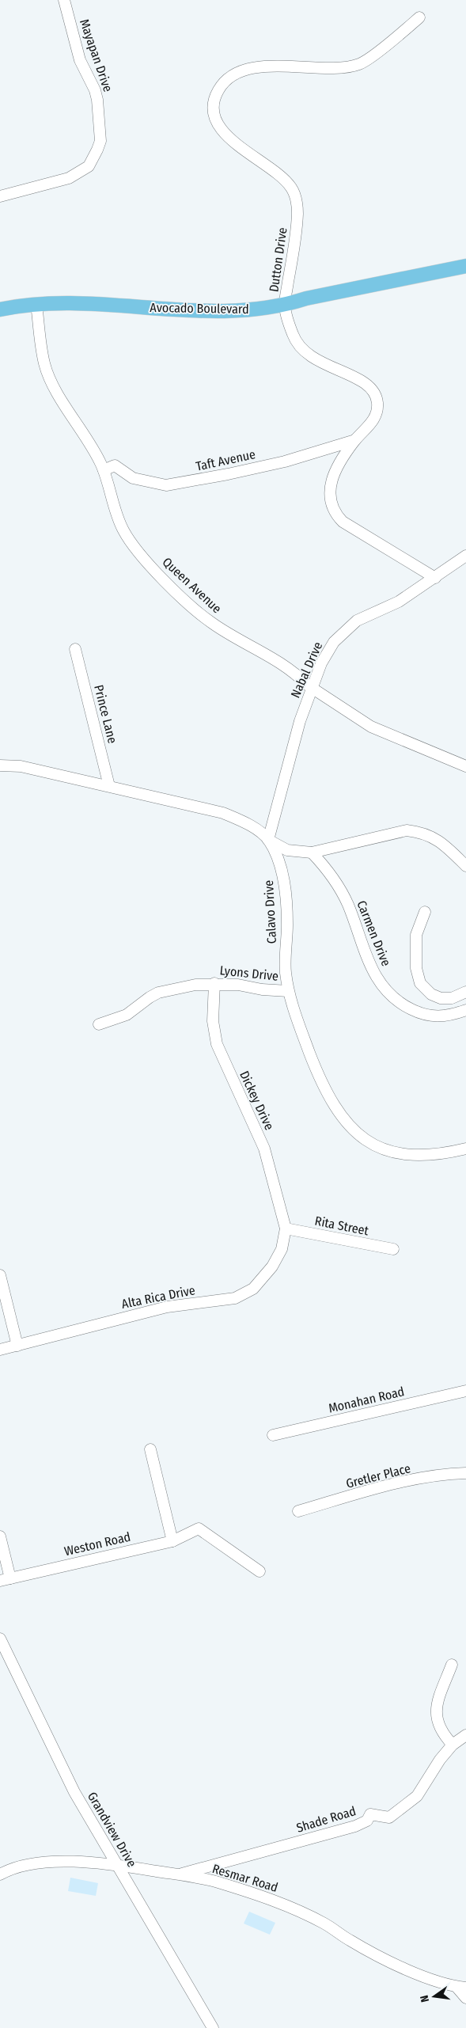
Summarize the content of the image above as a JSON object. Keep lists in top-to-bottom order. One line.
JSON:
{"streets":{"main road":["Avocado Boulevard"],"street":["Mayapan Drive","Dutton Drive","Taft Avenue","Queen Avenue","Nabal Drive","Prince Lane","Calavo Drive","Carmen Drive","Lyons Drive","Dickey Drive","Rita Street","Alta Rica Drive","Monahan Road","Gretler Place","Weston Road","Shade Road","Grandview Drive","Resmar Road"]},"crossings":[["Dutton Drive","Avocado Boulevard"],["Dutton Drive","Taft Avenue"],["Dutton Drive","Nabal Drive"],["Avocado Boulevard","Queen Avenue"],["Taft Avenue","Queen Avenue"],["Queen Avenue","Nabal Drive"],["Nabal Drive","Calavo Drive"],["Calavo Drive","Lyons Drive"],["Lyons Drive","Dickey Drive"],["Dickey Drive","Rita Street"],["Dickey Drive","Alta Rica Drive"],["Rita Street","Alta Rica Drive"],["Shade Road","Resmar Road"],["Grandview Drive","Resmar Road"]],"north":"left"}
